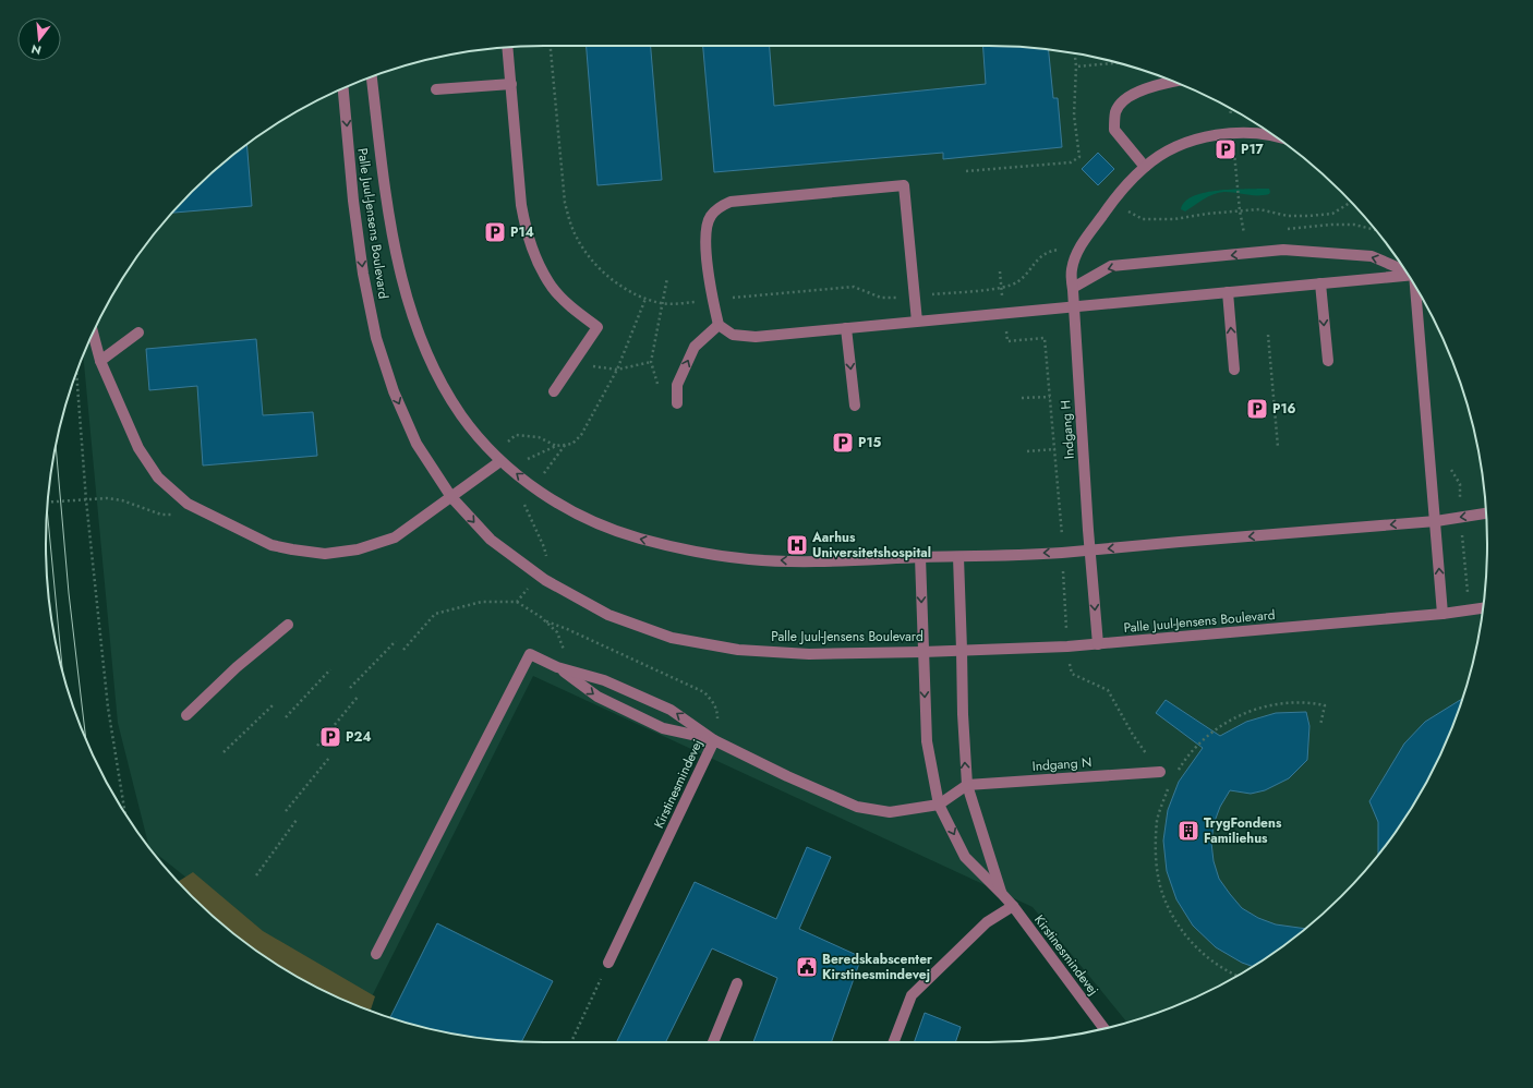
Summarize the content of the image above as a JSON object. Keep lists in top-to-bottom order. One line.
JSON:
{"streets":{"street":["Palle Juul-Jensens Boulevard","Indgang H","Indgang N","Kirstinesmindevej"]},"crossings":[["Palle Juul-Jensens Boulevard","Indgang H"],["Palle Juul-Jensens Boulevard","Kirstinesmindevej"],["Indgang N","Kirstinesmindevej"]],"places":{"parking":["P17","P14","P16","P15","P24"],"hospital":["Aarhus Universitetshospital"],"building":["TrygFondens Familiehus"],"public building":["Beredskabscenter Kirstinesmindevej"]},"north":"bottom"}
